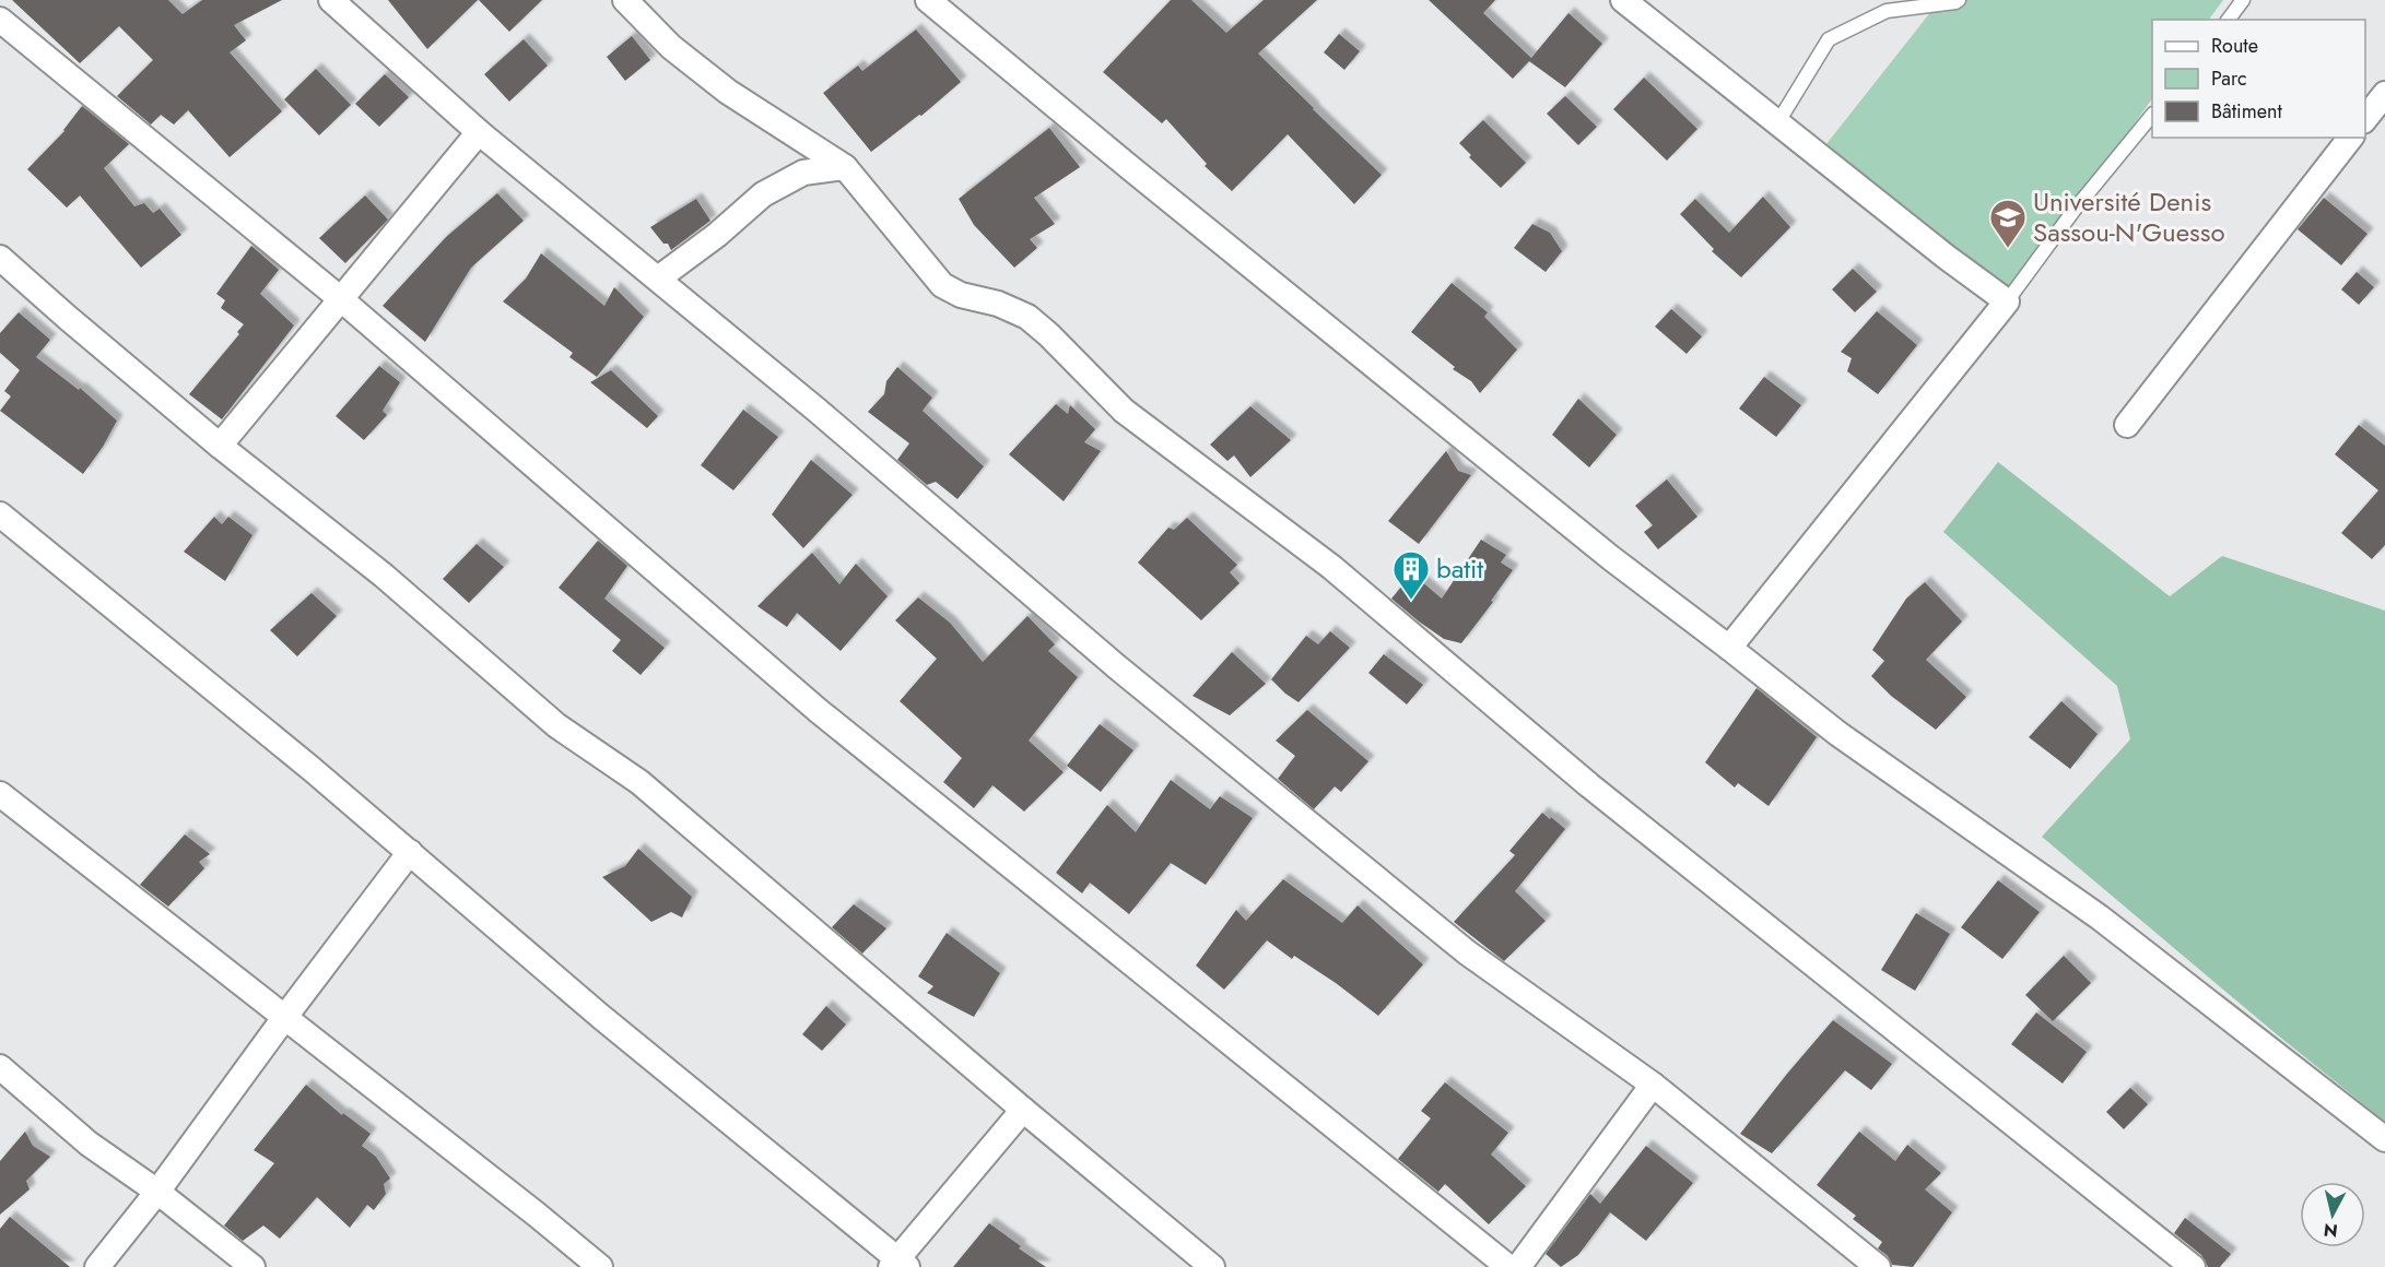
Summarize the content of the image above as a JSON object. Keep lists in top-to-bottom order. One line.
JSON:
{"places":{"school or university":["Université Denis Sassou-N'Guesso"],"building":["batit"]},"legend":["Route","Parc","Bâtiment"],"north":"bottom"}
